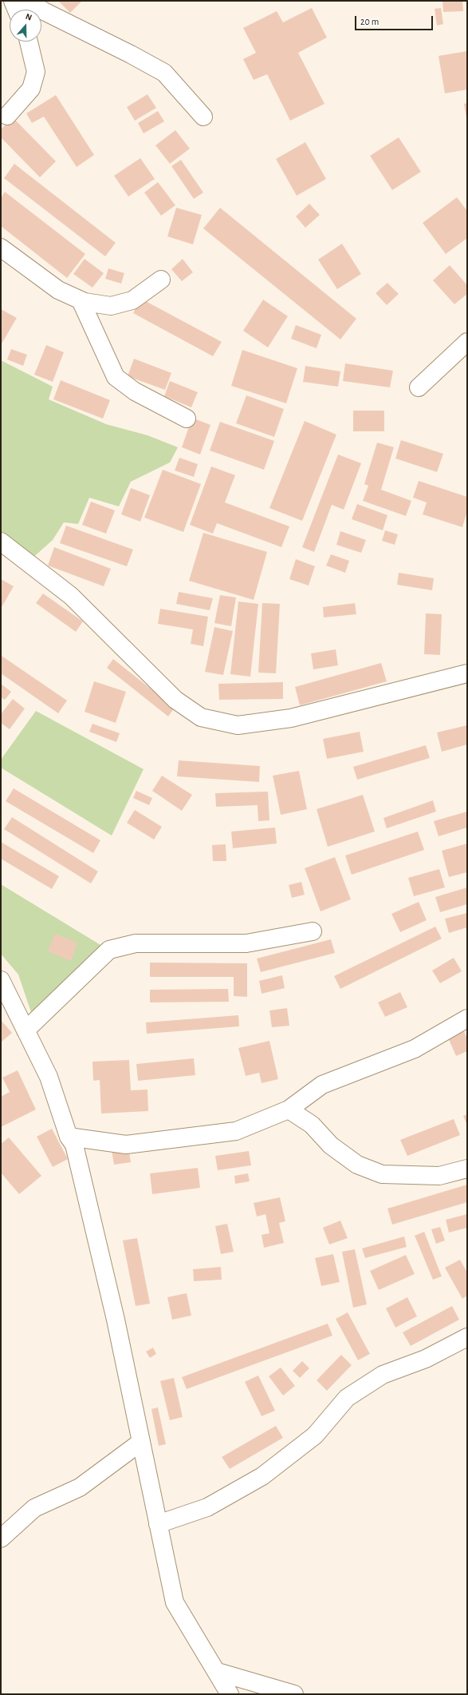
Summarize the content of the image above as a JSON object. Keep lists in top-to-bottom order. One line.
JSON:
{"scale_bar":"20 m","north":"top"}
